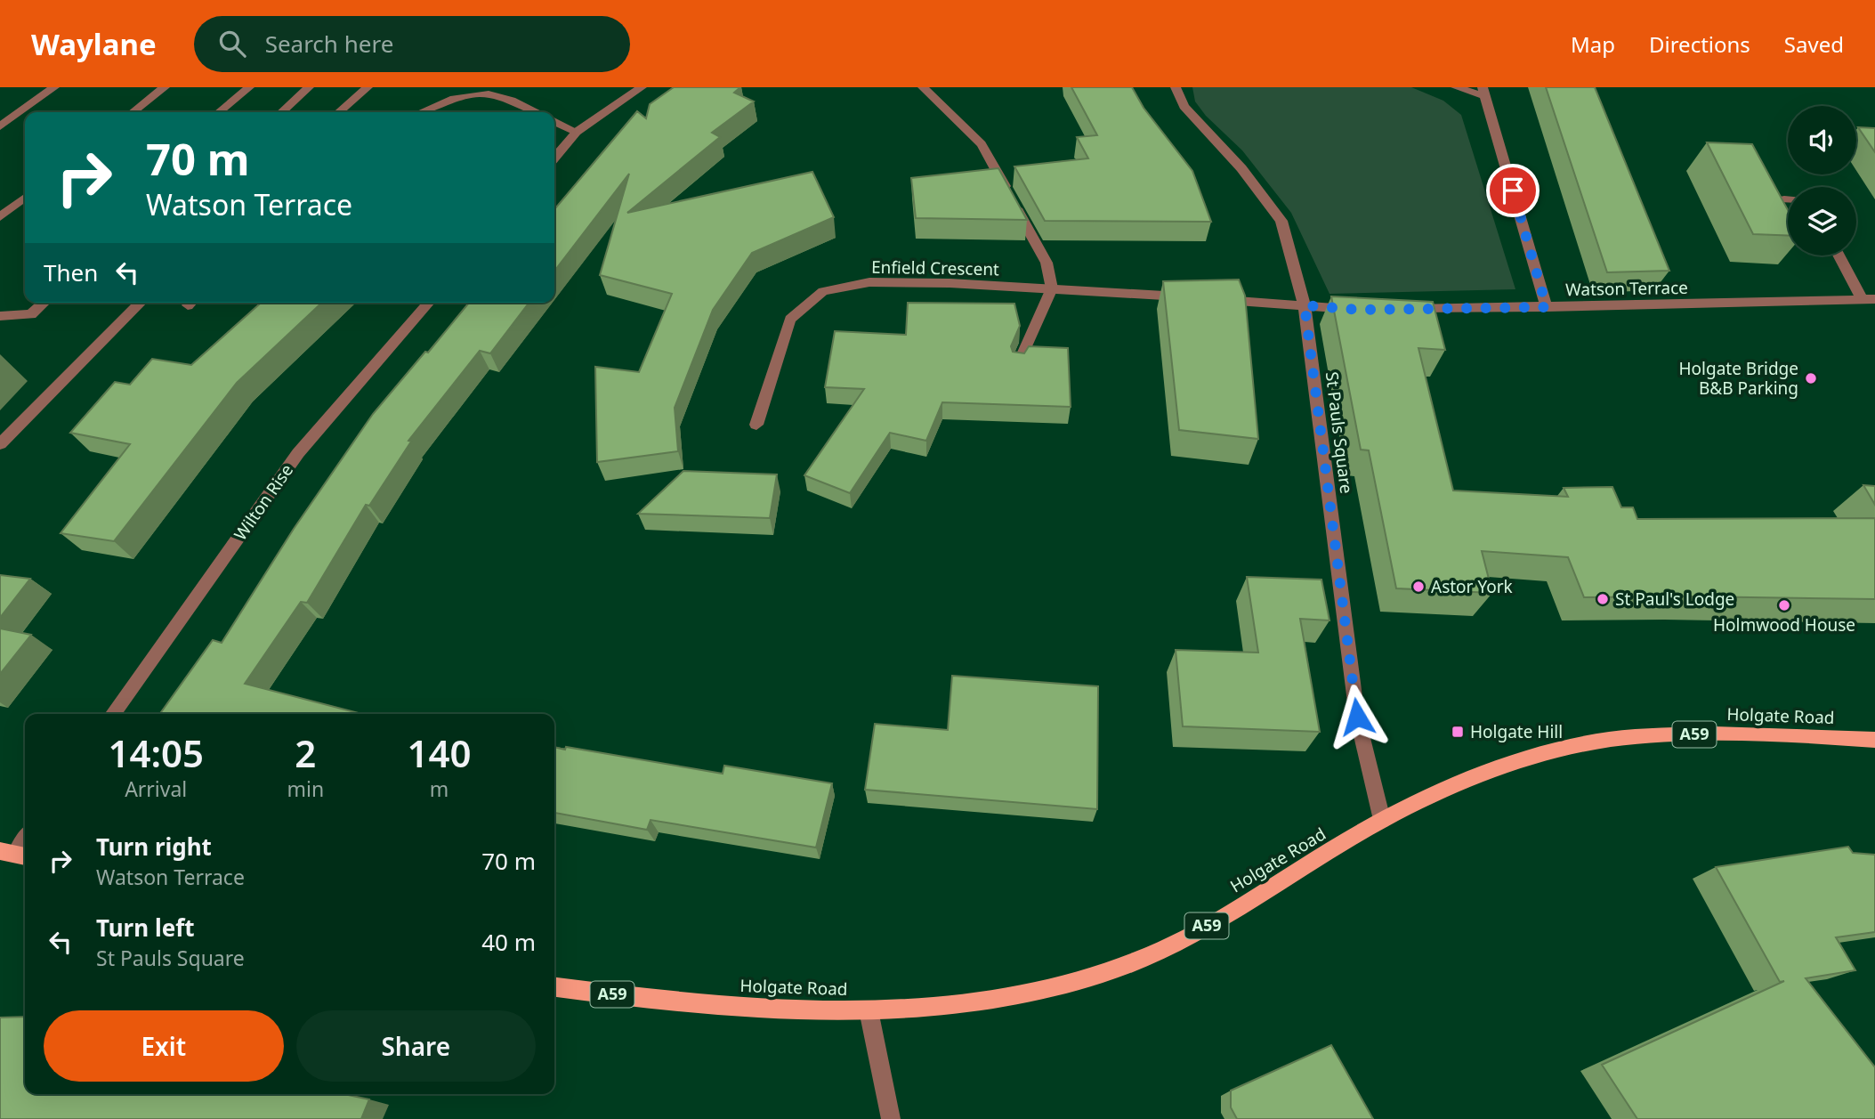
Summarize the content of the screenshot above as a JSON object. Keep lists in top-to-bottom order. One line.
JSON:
{"streets":{"main road":["Holgate Road","A59"],"street":["Enfield Crescent","Watson Terrace","St Pauls Square","Wilton Rise"]},"crossings":[["Enfield Crescent","St Pauls Square"],["St Pauls Square","Holgate Road"]],"places":{"other":["Holgate Bridge B&B Parking","Astor York","St Paul's Lodge","Holmwood House"],"transit":["Holgate Hill"]},"page":{"header":"Waylane","search":"Search here","nav":["Map","Directions","Saved"],"turn":["70 m","Watson Terrace"],"then":"Then","eta":["14:05","Arrival","2","min","140","m"],"list":[{"name":"Turn right","note":"Watson Terrace","value":"70 m"},{"name":"Turn left","note":"St Pauls Square","value":"40 m"}],"buttons":["Exit","Share"]}}
